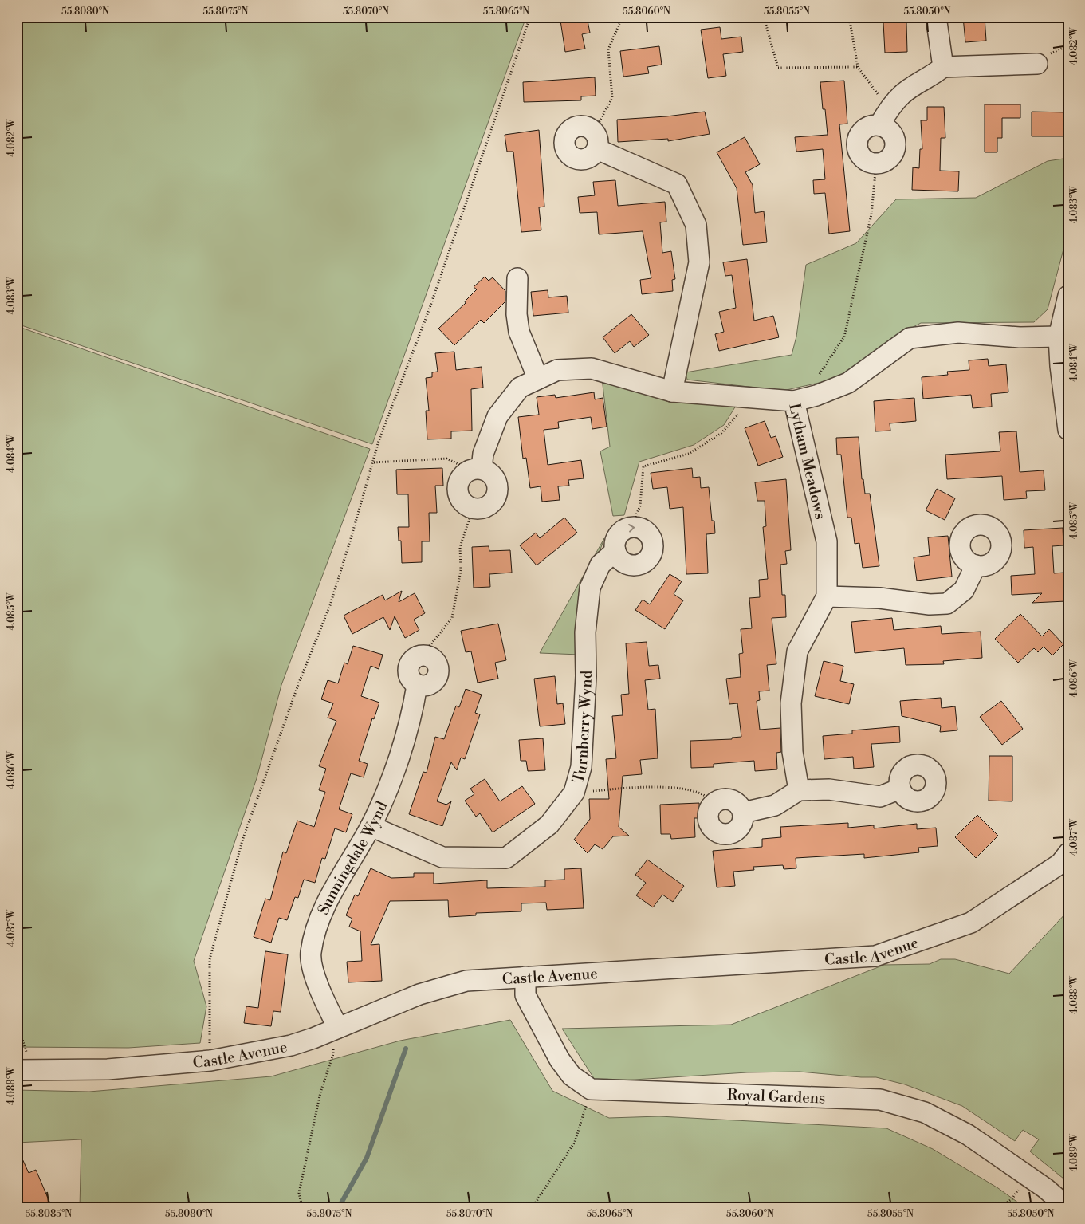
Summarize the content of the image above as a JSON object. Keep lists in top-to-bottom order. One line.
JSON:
{"streets":{"street":["Lytham Meadows","Turnberry Wynd","Sunningdale Wynd","Castle Avenue","Royal Gardens"]},"crossings":[["Turnberry Wynd","Sunningdale Wynd"],["Sunningdale Wynd","Castle Avenue"]],"coordinates":["55.8080°N","55.8075°N","55.8070°N","55.8065°N","55.8060°N","55.8055°N","55.8050°N","4.082°W","4.083°W","4.084°W","4.085°W","4.086°W","4.087°W","4.088°W","4.089°W","55.8085°N"]}
